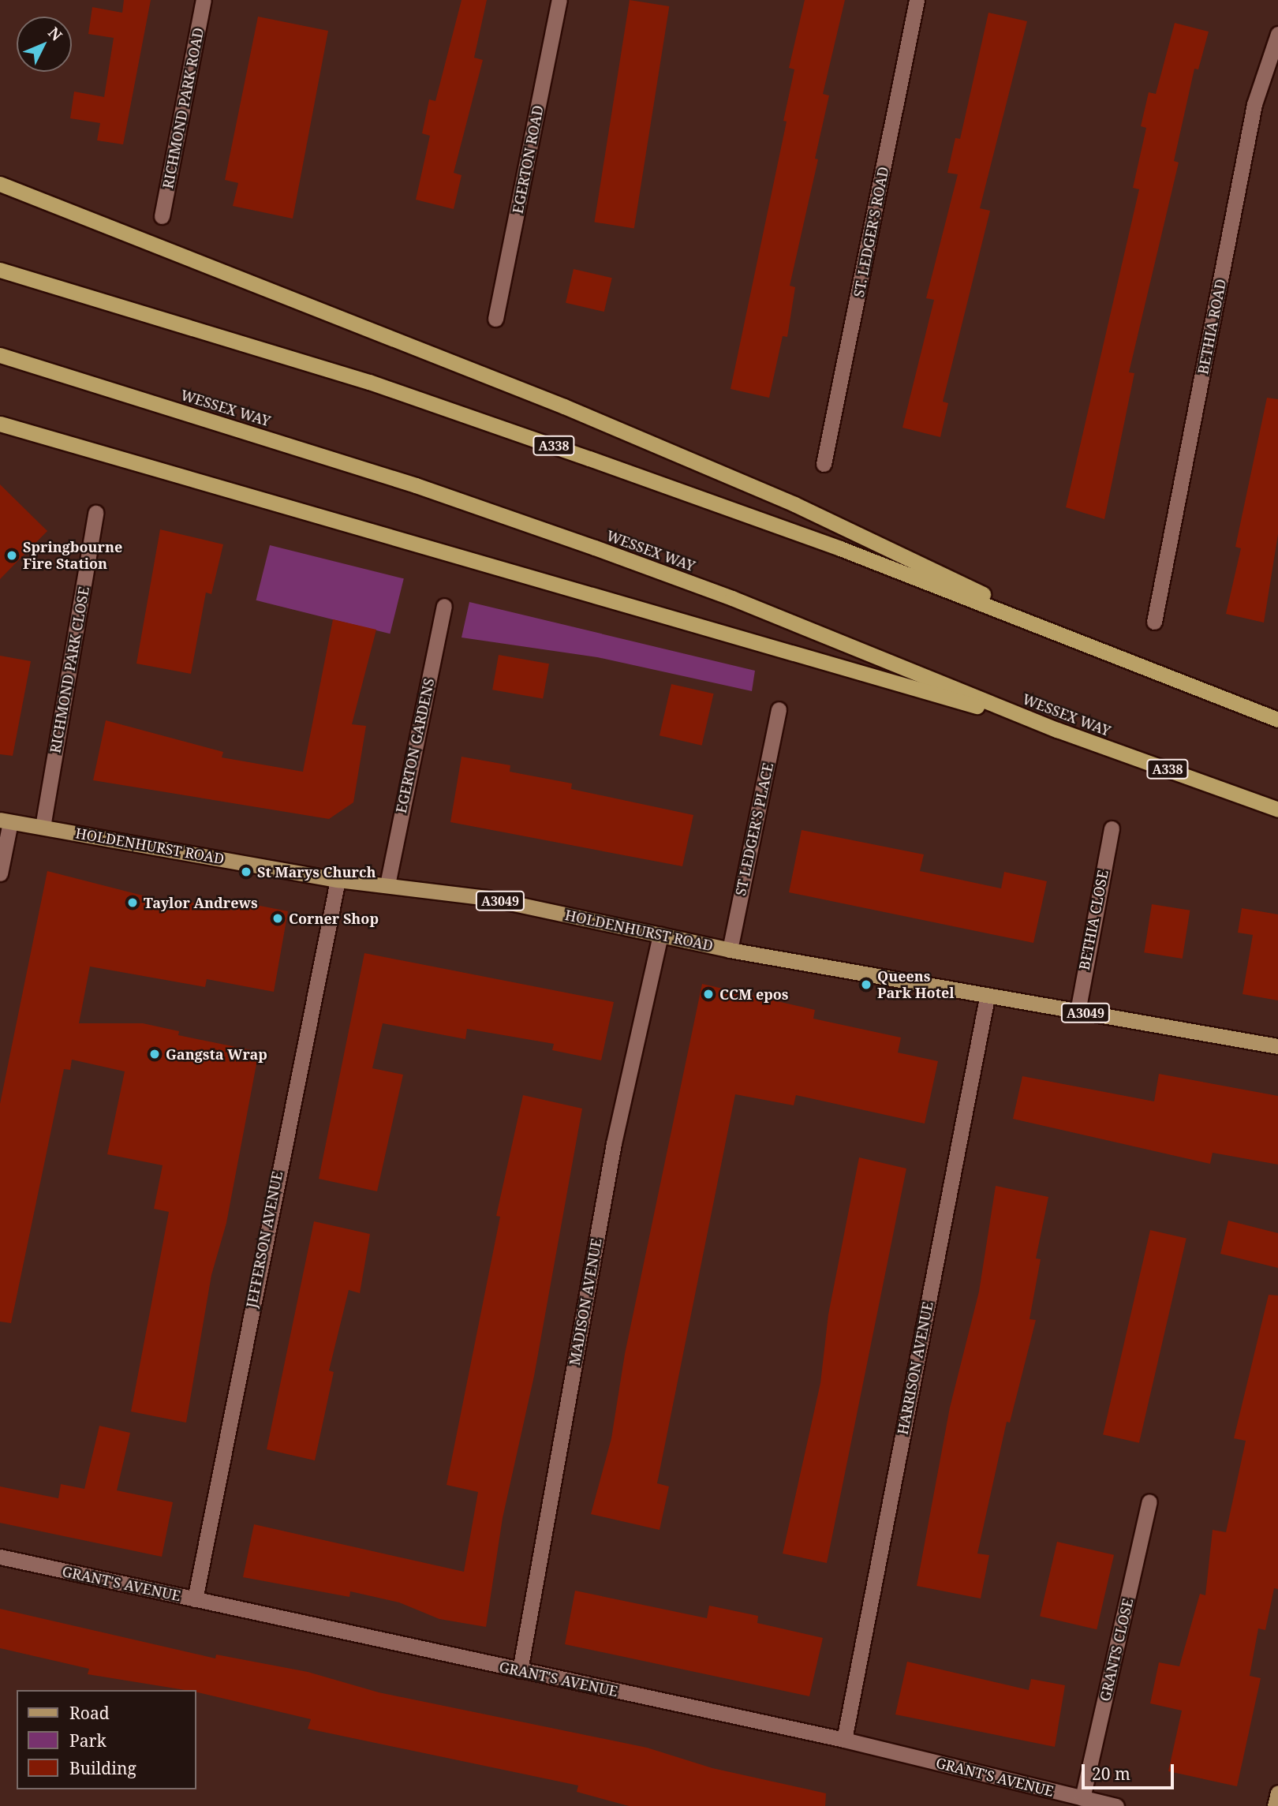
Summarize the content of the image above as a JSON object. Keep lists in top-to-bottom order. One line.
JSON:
{"streets":{"highway":["WESSEX WAY","A338"],"main road":["HOLDENHURST ROAD","A3049"],"street":["RICHMOND PARK ROAD","EGERTON ROAD","ST. LEDGER'S ROAD","BETHIA ROAD","RICHMOND PARK CLOSE","EGERTON GARDENS","ST LEDGER'S PLACE","BETHIA CLOSE","JEFFERSON AVENUE","MADISON AVENUE","HARRISON AVENUE","GRANT'S AVENUE","GRANTS CLOSE"]},"crossings":[["RICHMOND PARK CLOSE","HOLDENHURST ROAD"],["EGERTON GARDENS","HOLDENHURST ROAD"],["ST LEDGER'S PLACE","HOLDENHURST ROAD"],["HOLDENHURST ROAD","BETHIA CLOSE"],["HOLDENHURST ROAD","JEFFERSON AVENUE"],["HOLDENHURST ROAD","MADISON AVENUE"],["HOLDENHURST ROAD","HARRISON AVENUE"],["JEFFERSON AVENUE","GRANT'S AVENUE"],["MADISON AVENUE","GRANT'S AVENUE"],["HARRISON AVENUE","GRANT'S AVENUE"],["GRANT'S AVENUE","GRANTS CLOSE"]],"places":["Springbourne Fire Station","St Marys Church","Taylor Andrews","Corner Shop","Queens Park Hotel","CCM epos","Gangsta Wrap"],"legend":["Road","Park","Building"],"scale_bar":"20 m","north":"top right"}
